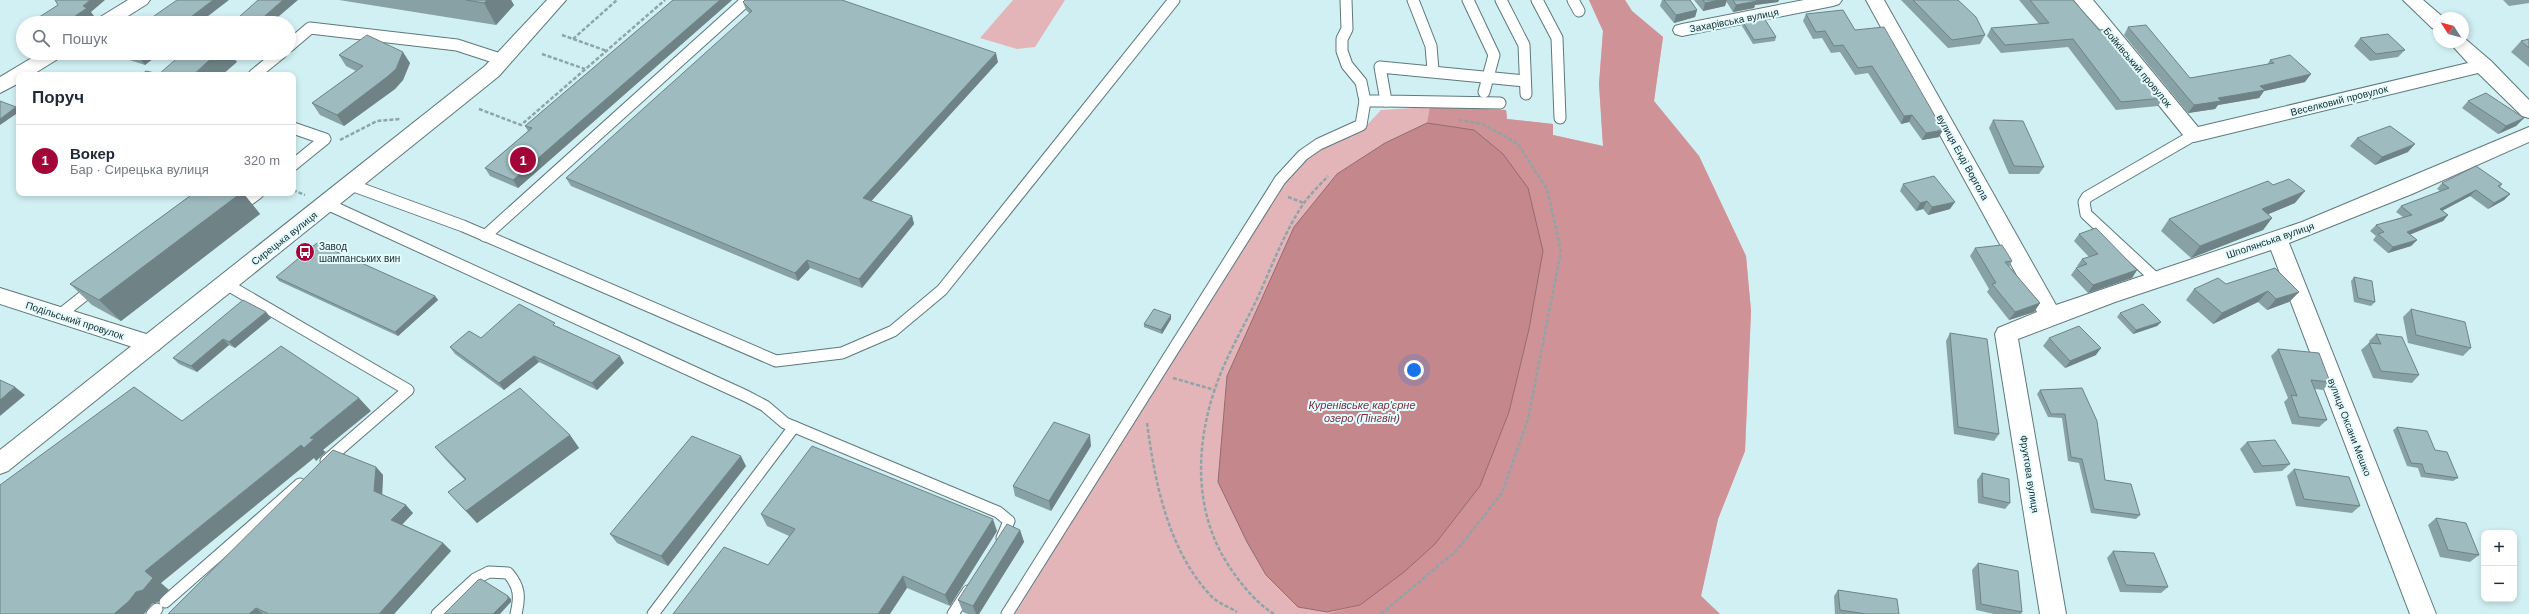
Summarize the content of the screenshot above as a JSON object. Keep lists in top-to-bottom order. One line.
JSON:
{"streets":{"street":["Захарівська вулиця","Бойківський провулок","Веселковий провулок","вулиця Енді Воргола","Сирецька вулиця","Шполянська вулиця","Подільський провулок","вулиця Оксани Мешко","Фруктова вулиця"]},"crossings":[["Бойківський провулок","Веселковий провулок"],["вулиця Енді Воргола","Шполянська вулиця"],["Сирецька вулиця","Подільський провулок"],["Шполянська вулиця","вулиця Оксани Мешко"],["Шполянська вулиця","Фруктова вулиця"]],"water":["Куренівське кар'єрне озеро (Пінгвін)"],"places":{"bus stop":["Завод шампанських вин"]},"north":"top left","page":{"search":"Пошук","heading":"Поруч","list":[{"mark":"1","name":"Вокер","note":"Бар · Сирецька вулиця","value":"320 m"}],"pins":"1","map_buttons":["+","−"]}}
